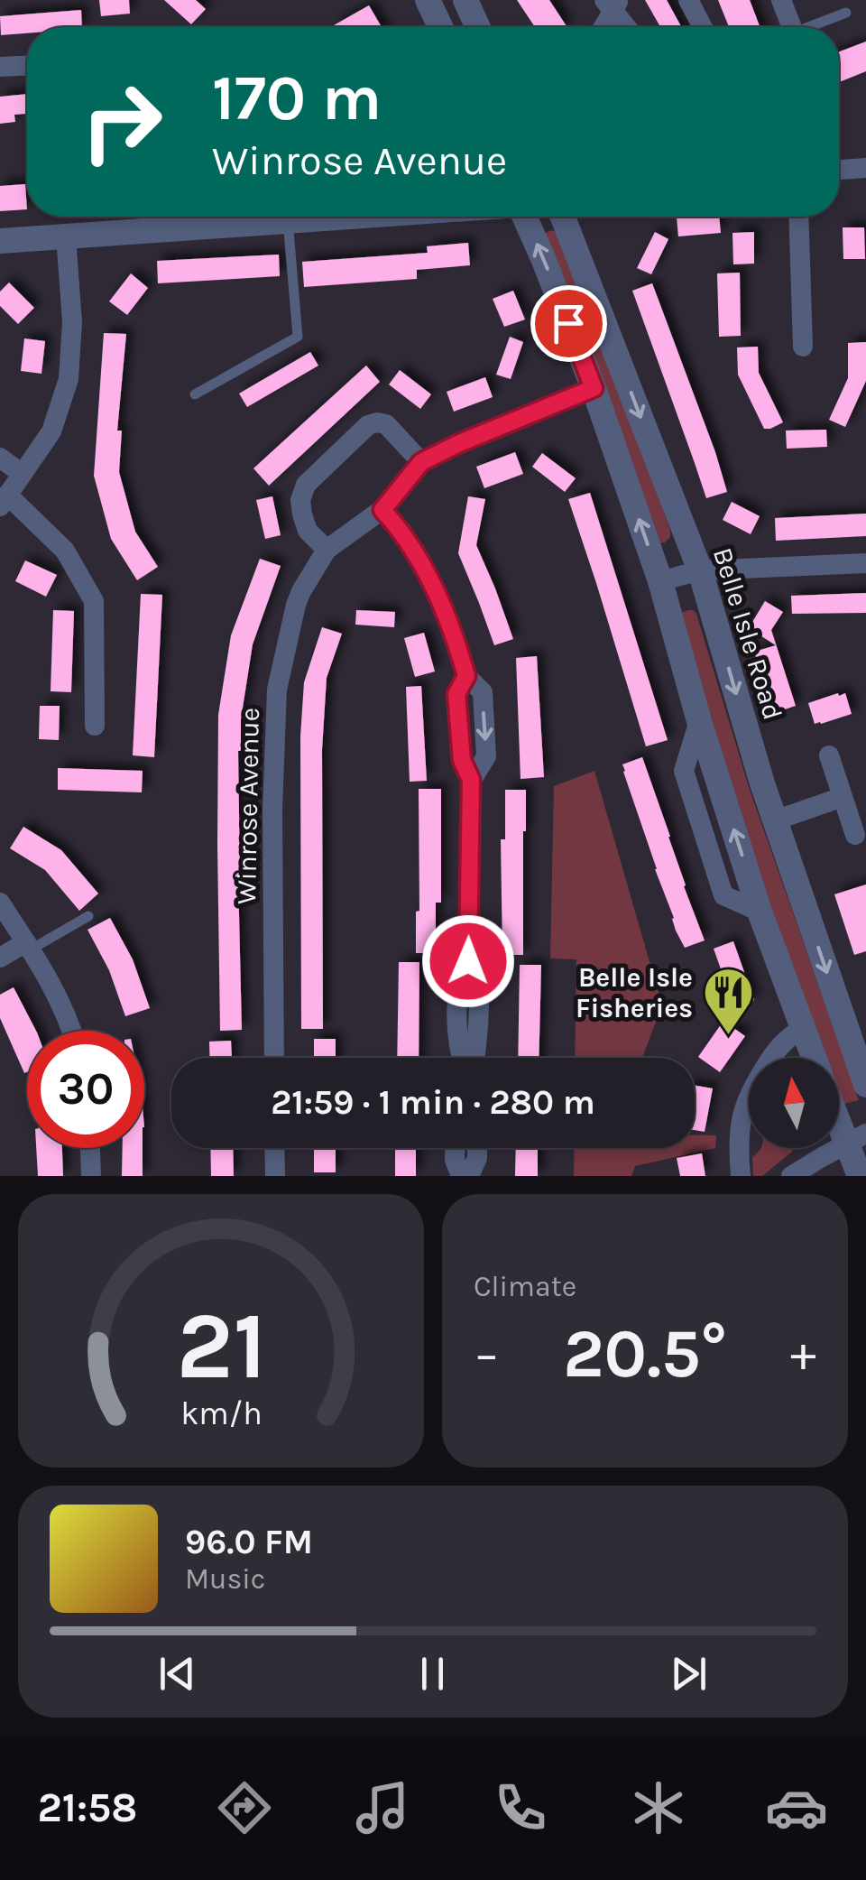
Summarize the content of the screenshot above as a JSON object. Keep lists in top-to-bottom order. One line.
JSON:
{"streets":{"street":["Belle Isle Road","Winrose Avenue"]},"places":{"restaurant":["Belle Isle Fisheries"]},"north":"top","page":{"turn":["170 m","Winrose Avenue"],"limit":"30","trip":"21:59 · 1 min · 280 m","tile":"Climate","heat":["−","20.5°","+"],"song":["96.0 FM","Music"],"tabs":"21:58","gauge":["21","km/h"]}}
